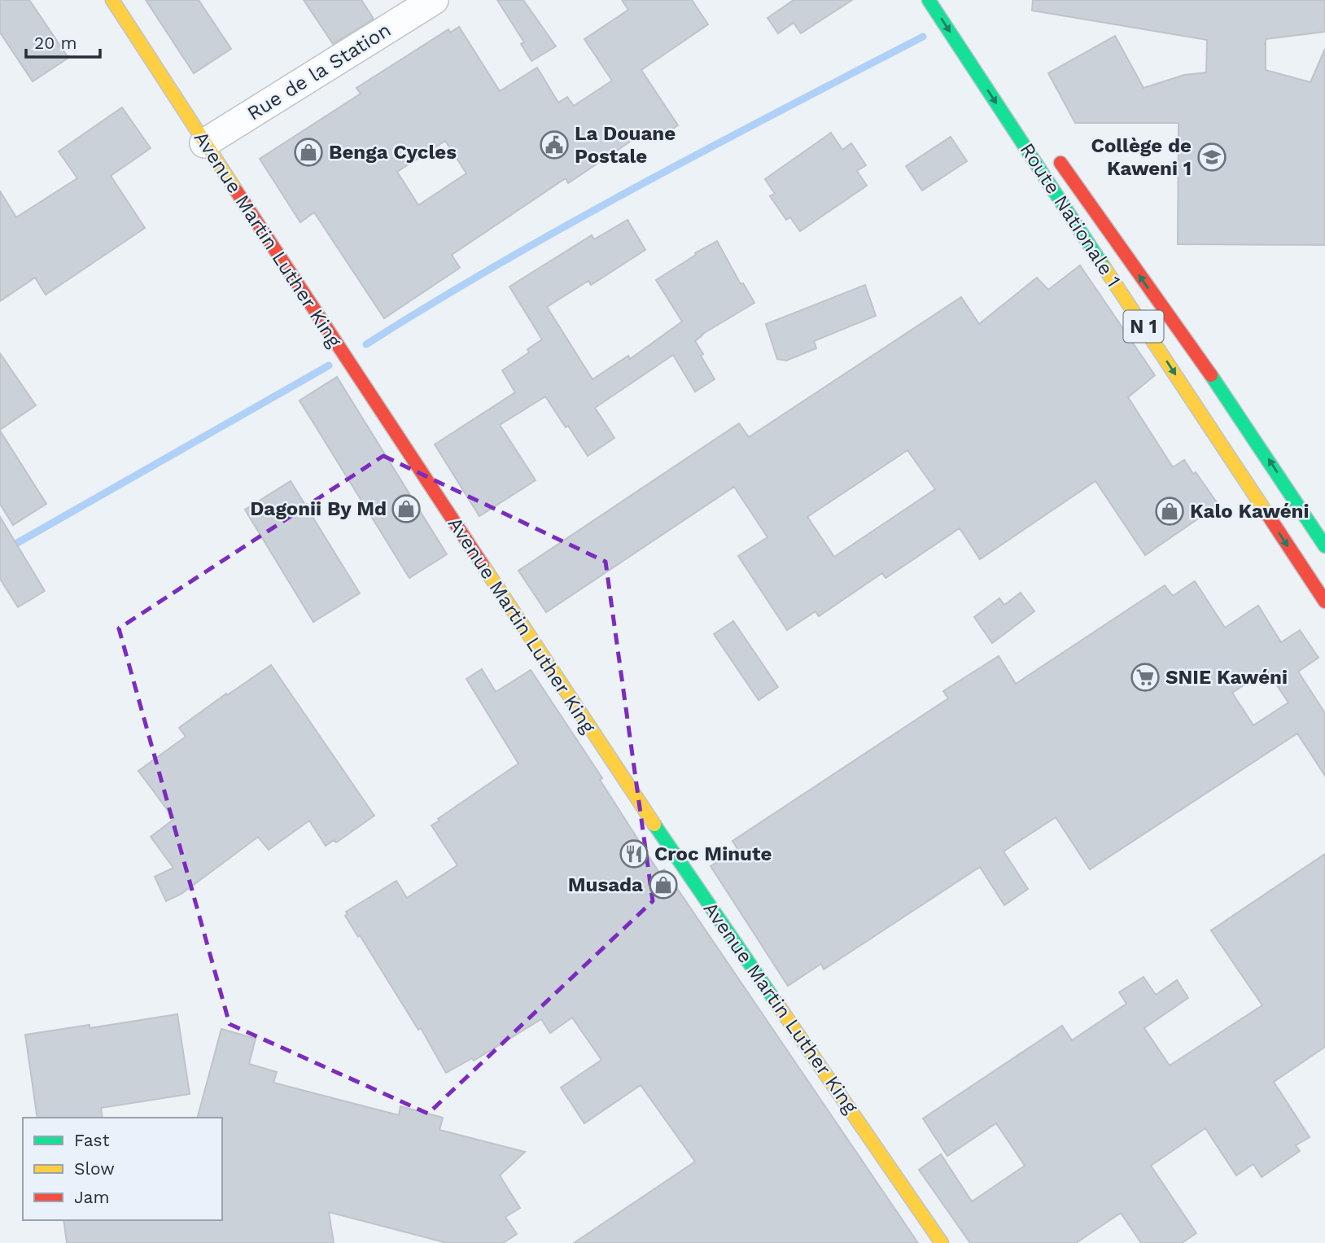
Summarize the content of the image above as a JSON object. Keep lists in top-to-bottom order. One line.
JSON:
{"streets":{"street":["Rue de la Station","Route Nationale 1","Avenue Martin Luther King","N 1"]},"crossings":[["Rue de la Station","Avenue Martin Luther King"]],"places":{"public building":["La Douane Postale"],"shop":["Benga Cycles","Dagonii By Md","Kalo Kawéni","Musada"],"school or university":["Collège de Kaweni 1"],"supermarket":["SNIE Kawéni"],"restaurant":["Croc Minute"]},"legend":["Fast","Slow","Jam"],"scale_bar":"20 m"}
